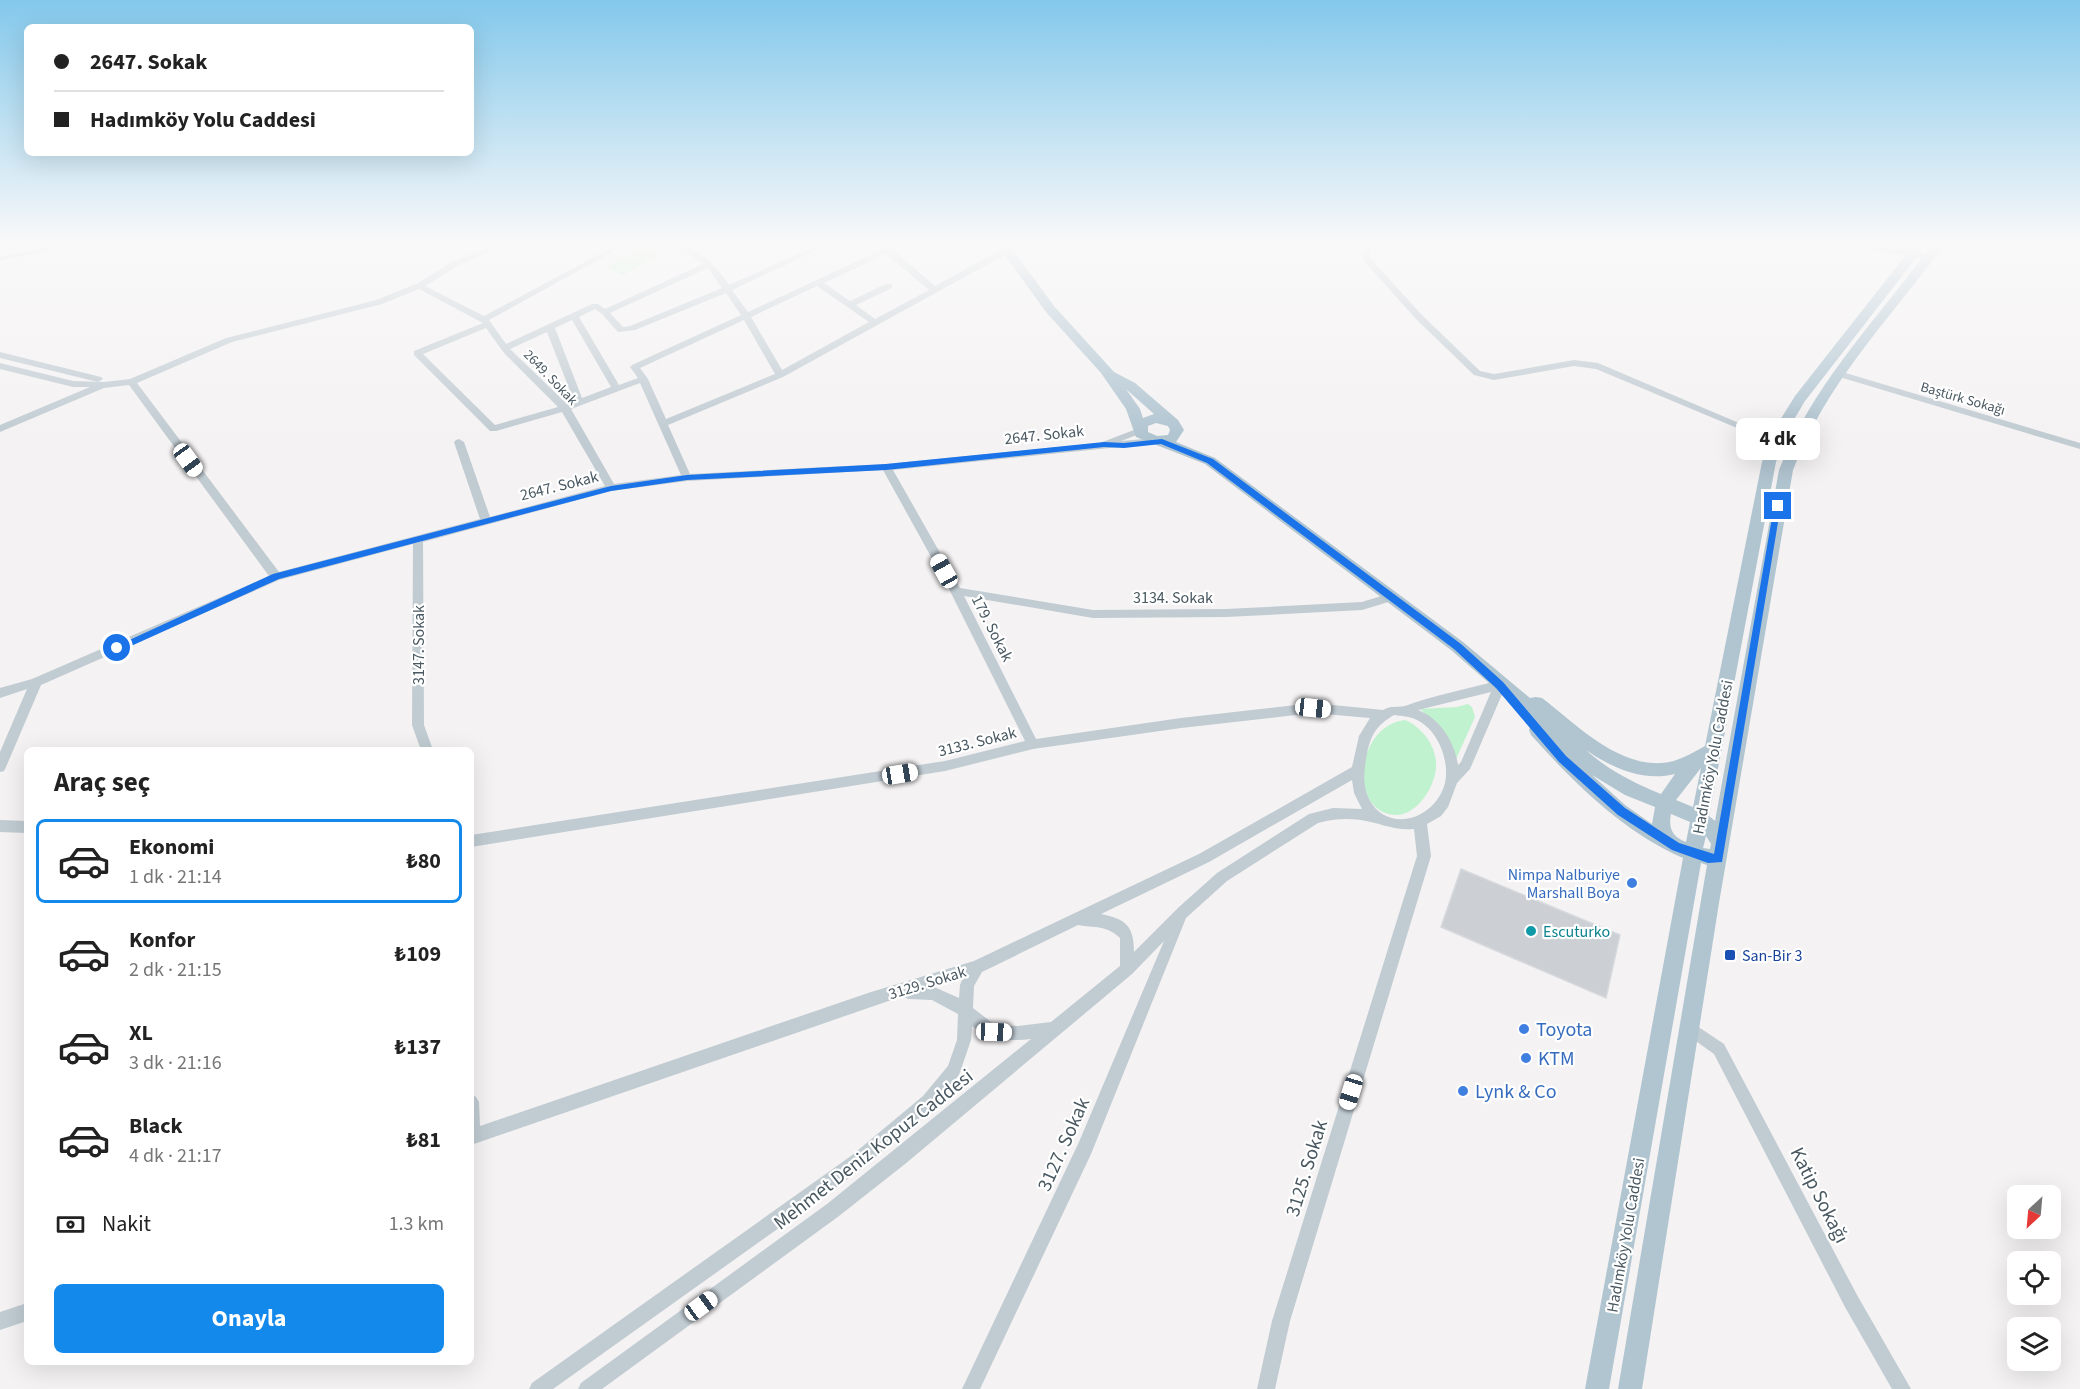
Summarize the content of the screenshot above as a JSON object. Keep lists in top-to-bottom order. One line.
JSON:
{"streets":{"main road":["Hadımköy Yolu Caddesi"],"street":["2649. Sokak","Baştürk Sokağı","2647. Sokak","3134. Sokak","179. Sokak","3147. Sokak","3133. Sokak","3129. Sokak","3127. Sokak","Mehmet Deniz Kopuz Caddesi","3125. Sokak","Katip Sokağı"]},"crossings":[["2649. Sokak","2647. Sokak"],["Baştürk Sokağı","Hadımköy Yolu Caddesi"],["2647. Sokak","179. Sokak"],["2647. Sokak","3147. Sokak"],["3134. Sokak","179. Sokak"],["179. Sokak","3133. Sokak"],["3133. Sokak","3129. Sokak"],["3133. Sokak","Mehmet Deniz Kopuz Caddesi"],["3133. Sokak","3125. Sokak"],["Hadımköy Yolu Caddesi","Katip Sokağı"],["3129. Sokak","Mehmet Deniz Kopuz Caddesi"],["3129. Sokak","3125. Sokak"],["3127. Sokak","Mehmet Deniz Kopuz Caddesi"],["Mehmet Deniz Kopuz Caddesi","3125. Sokak"]],"places":{"other":["Nimpa Nalburiye Marshall Boya","Escuturko","Toyota","KTM","Lynk & Co"],"transit":["San-Bir 3"]},"north":"bottom left","page":{"banner":["2647. Sokak","Hadımköy Yolu Caddesi"],"bubble":"4 dk","heading":"Araç seç","list":[{"name":"Ekonomi","note":"1 dk · 21:14","value":"₺80"},{"name":"Konfor","note":"2 dk · 21:15","value":"₺109"},{"name":"XL","note":"3 dk · 21:16","value":"₺137"},{"name":"Black","note":"4 dk · 21:17","value":"₺81"}],"pay":["Nakit","1.3 km"],"buttons":"Onayla"}}
